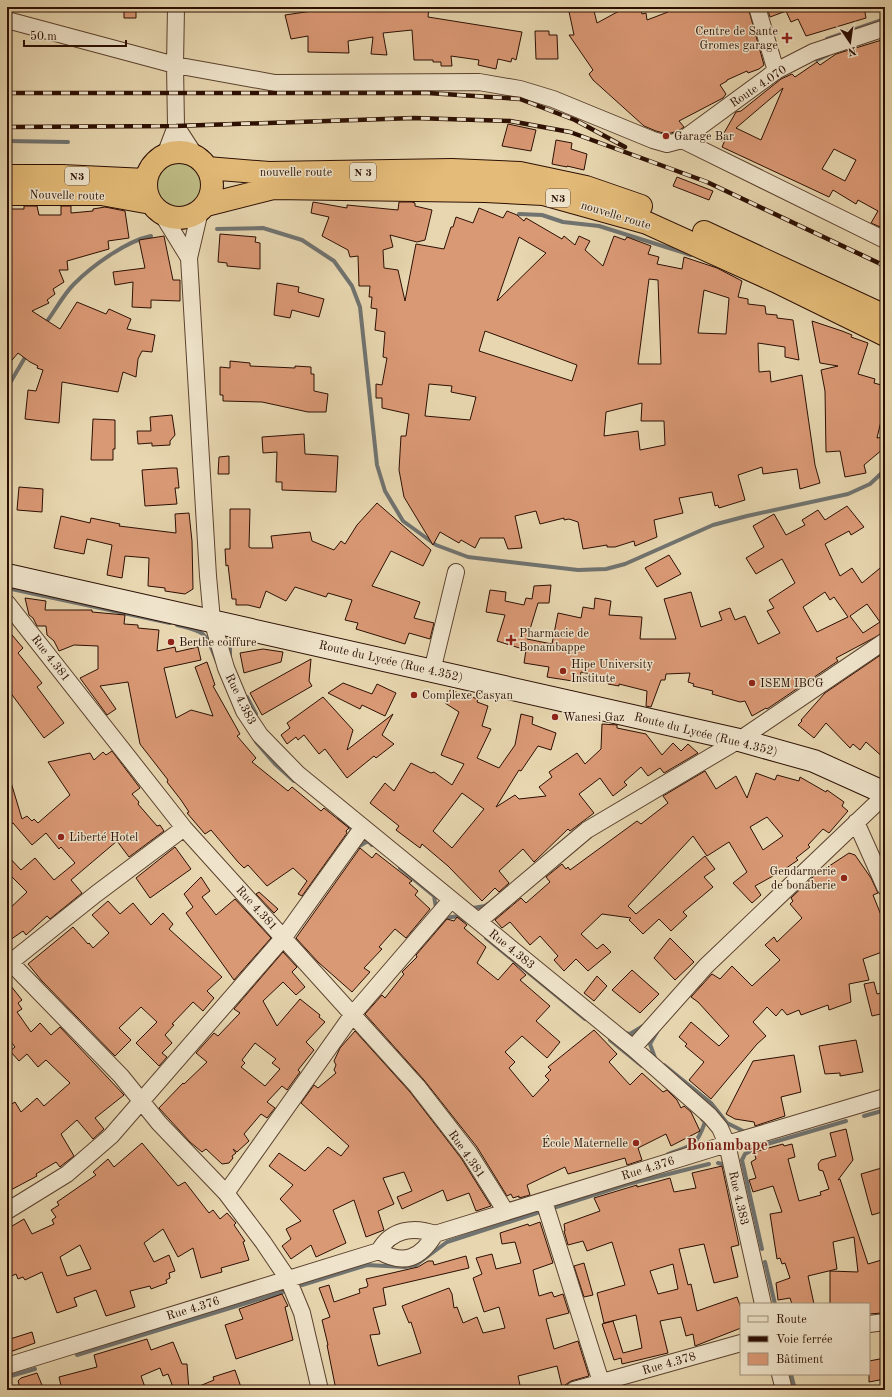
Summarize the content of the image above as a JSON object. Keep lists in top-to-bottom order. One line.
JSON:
{"streets":{"highway":["nouvelle route","N 3","N3","Nouvelle route"],"main road":["Route du Lycée (Rue 4.352)"],"street":["Route 4.070","Rue 4.381","Rue 4.383","Rue 4.376","Rue 4.378"]},"crossings":[["nouvelle route","Nouvelle route"],["Rue 4.381","Rue 4.376"],["Route du Lycée (Rue 4.352)","Rue 4.383"],["Rue 4.383","Rue 4.376"]],"districts":["Bonambape"],"places":{"health":["Centre de Sante Gromes garage","Pharmacie de Bonambappe"],"other":["Garage Bar","Berthe coiffure","Hipe University Institute","ISEM IBCG","Complexe Casyan","Wanesi Gaz","Liberté Hotel","Gendarmerie de bonaberie","École Maternelle"]},"legend":["Route","Voie ferrée","Bâtiment"],"scale_bar":"50 m","north":"bottom"}
